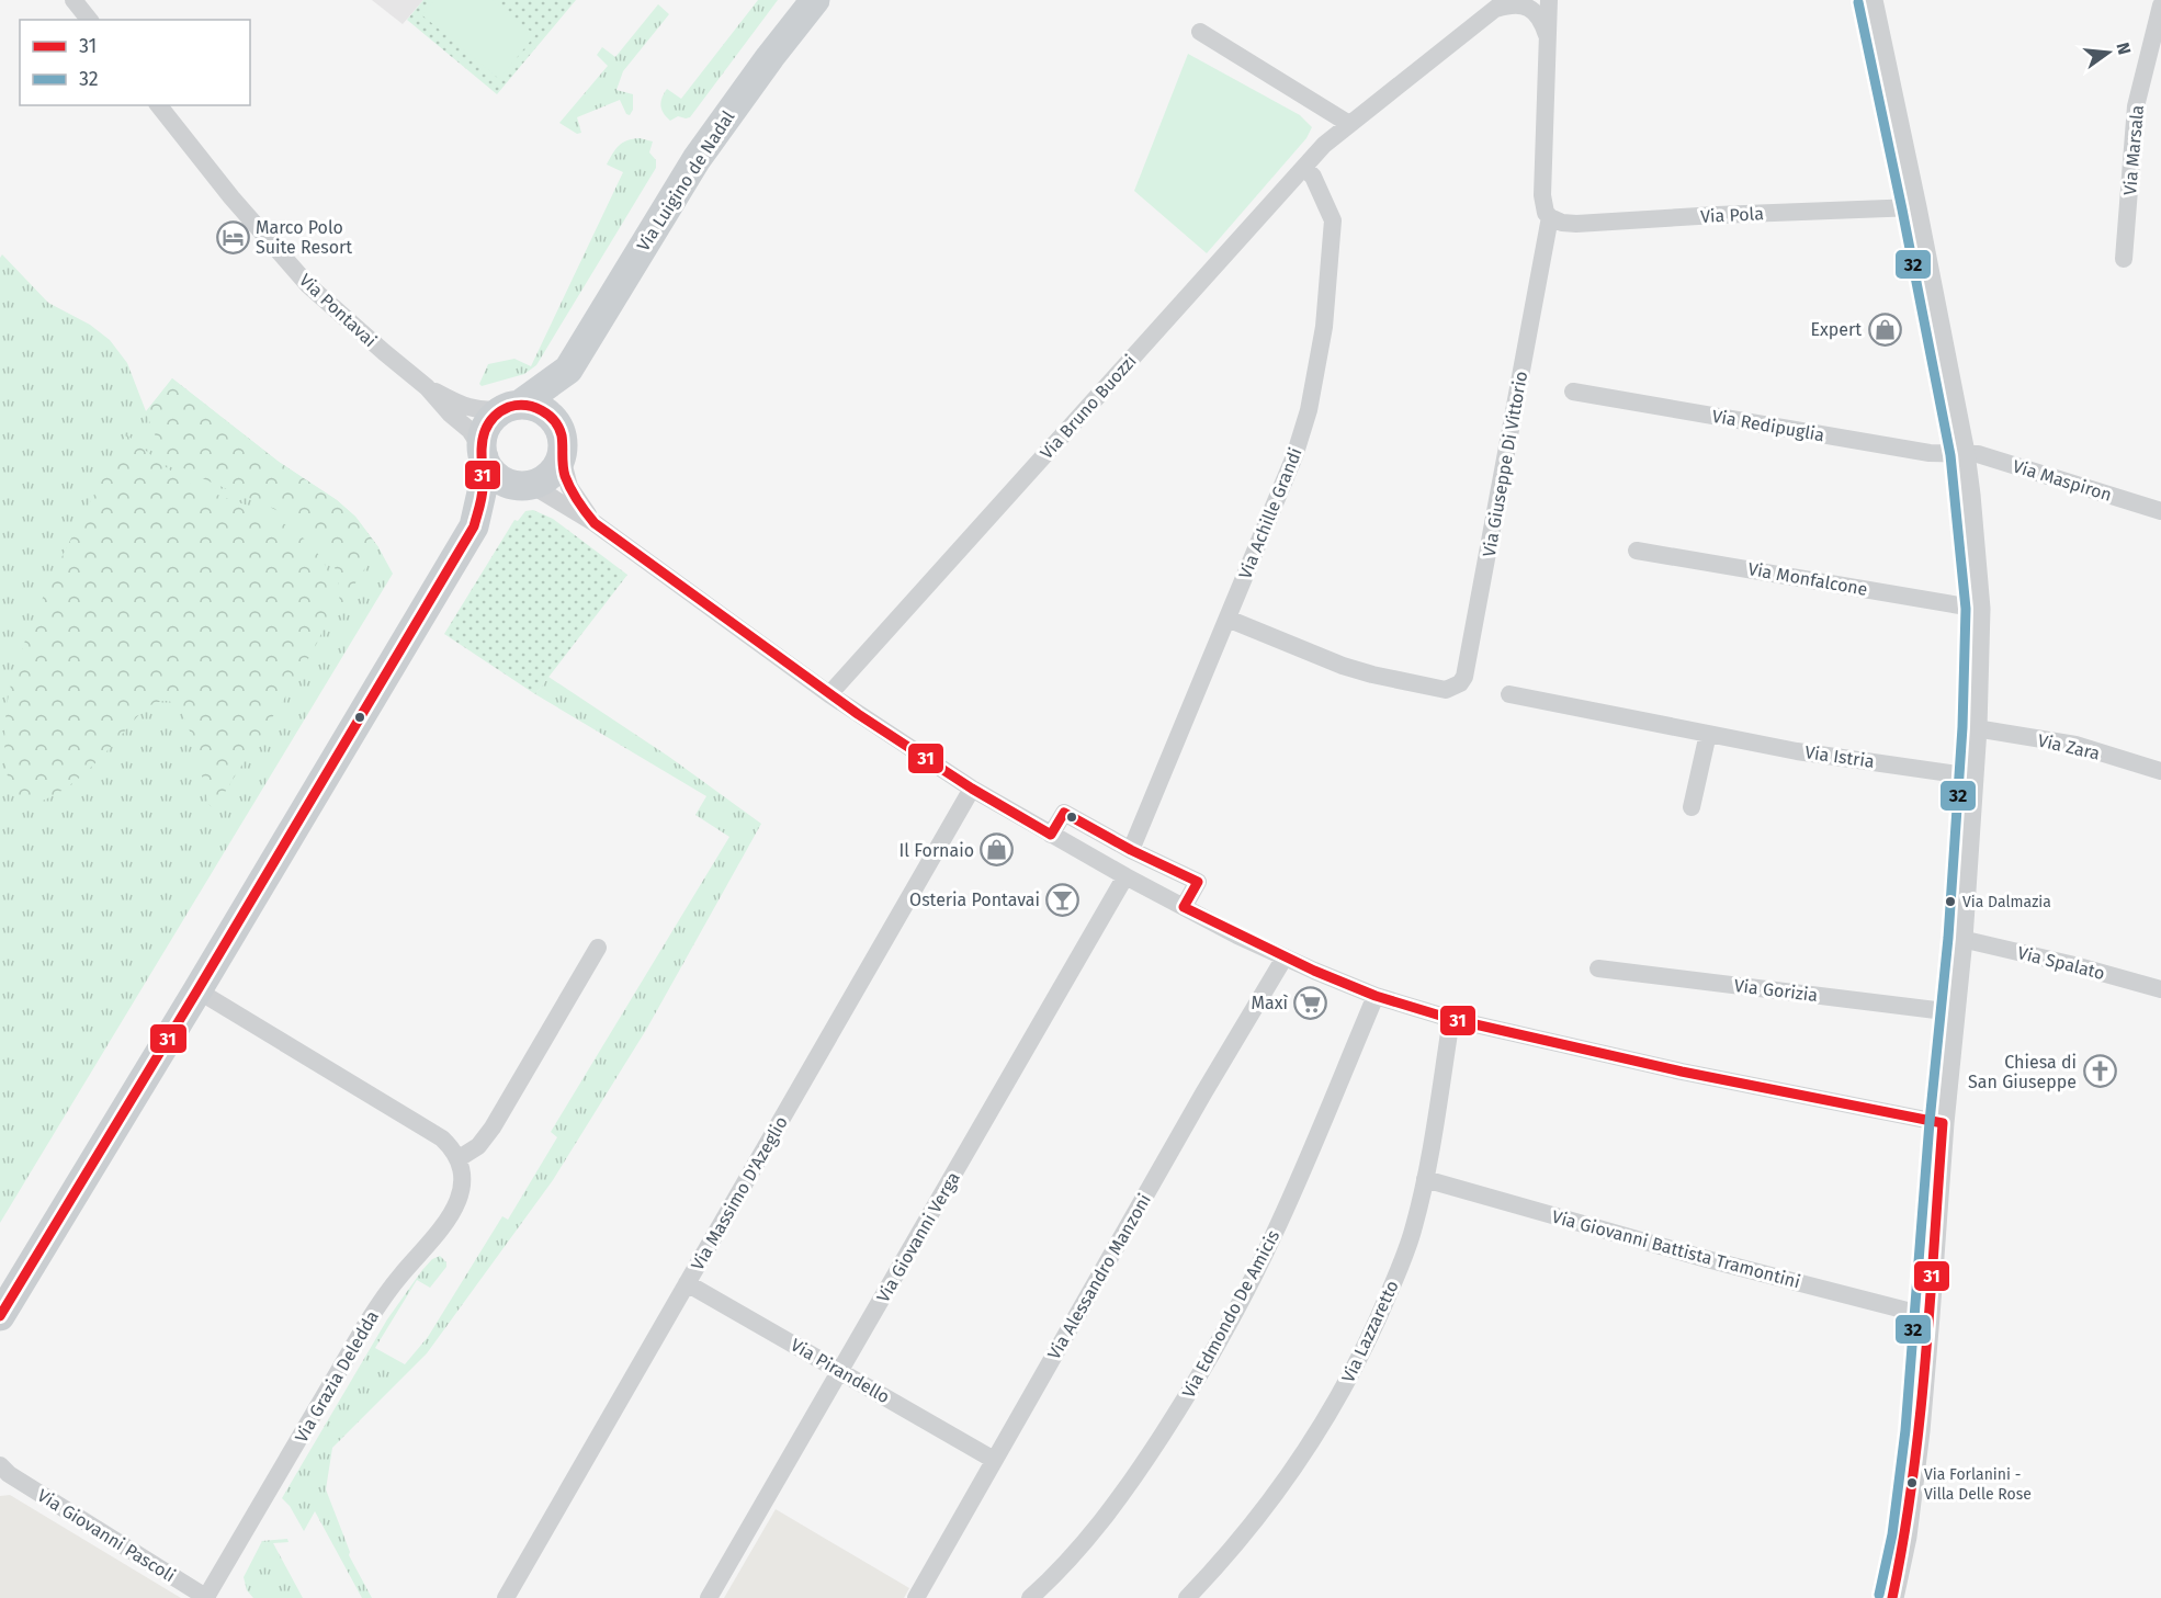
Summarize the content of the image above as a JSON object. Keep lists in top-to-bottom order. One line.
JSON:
{"streets":{"main road":["Via Luigino de Nadal"],"street":["Via Marsala","Via Pola","Via Pontavai","Via Bruno Buozzi","Via Redipuglia","Via Giuseppe Di Vittorio","Via Maspiron","Via Achille Grandi","Via Monfalcone","Via Zara","Via Istria","Via Spalato","Via Gorizia","Via Massimo D'Azeglio","Via Giovanni Verga","Via Giovanni Battista Tramontini","Via Alessandro Manzoni","Via Edmondo De Amicis","Via Lazzaretto","Via Pirandello","Via Grazia Deledda","Via Giovanni Pascoli"]},"crossings":[["Via Luigino de Nadal","Via Pontavai"],["Via Pola","Via Giuseppe Di Vittorio"],["Via Bruno Buozzi","Via Achille Grandi"],["Via Redipuglia","Via Maspiron"],["Via Giuseppe Di Vittorio","Via Achille Grandi"],["Via Massimo D'Azeglio","Via Pirandello"],["Via Giovanni Verga","Via Pirandello"],["Via Giovanni Battista Tramontini","Via Lazzaretto"],["Via Alessandro Manzoni","Via Pirandello"],["Via Grazia Deledda","Via Giovanni Pascoli"]],"places":{"hotel":["Marco Polo Suite Resort"],"shop":["Expert","Il Fornaio"],"bar":["Osteria Pontavai"],"other":["Via Dalmazia","Via Forlanini - Villa Delle Rose"],"supermarket":["Maxì"],"church":["Chiesa di San Giuseppe"]},"lines":["transit line 32","transit line 31"],"legend":["31","32"],"north":"right"}
